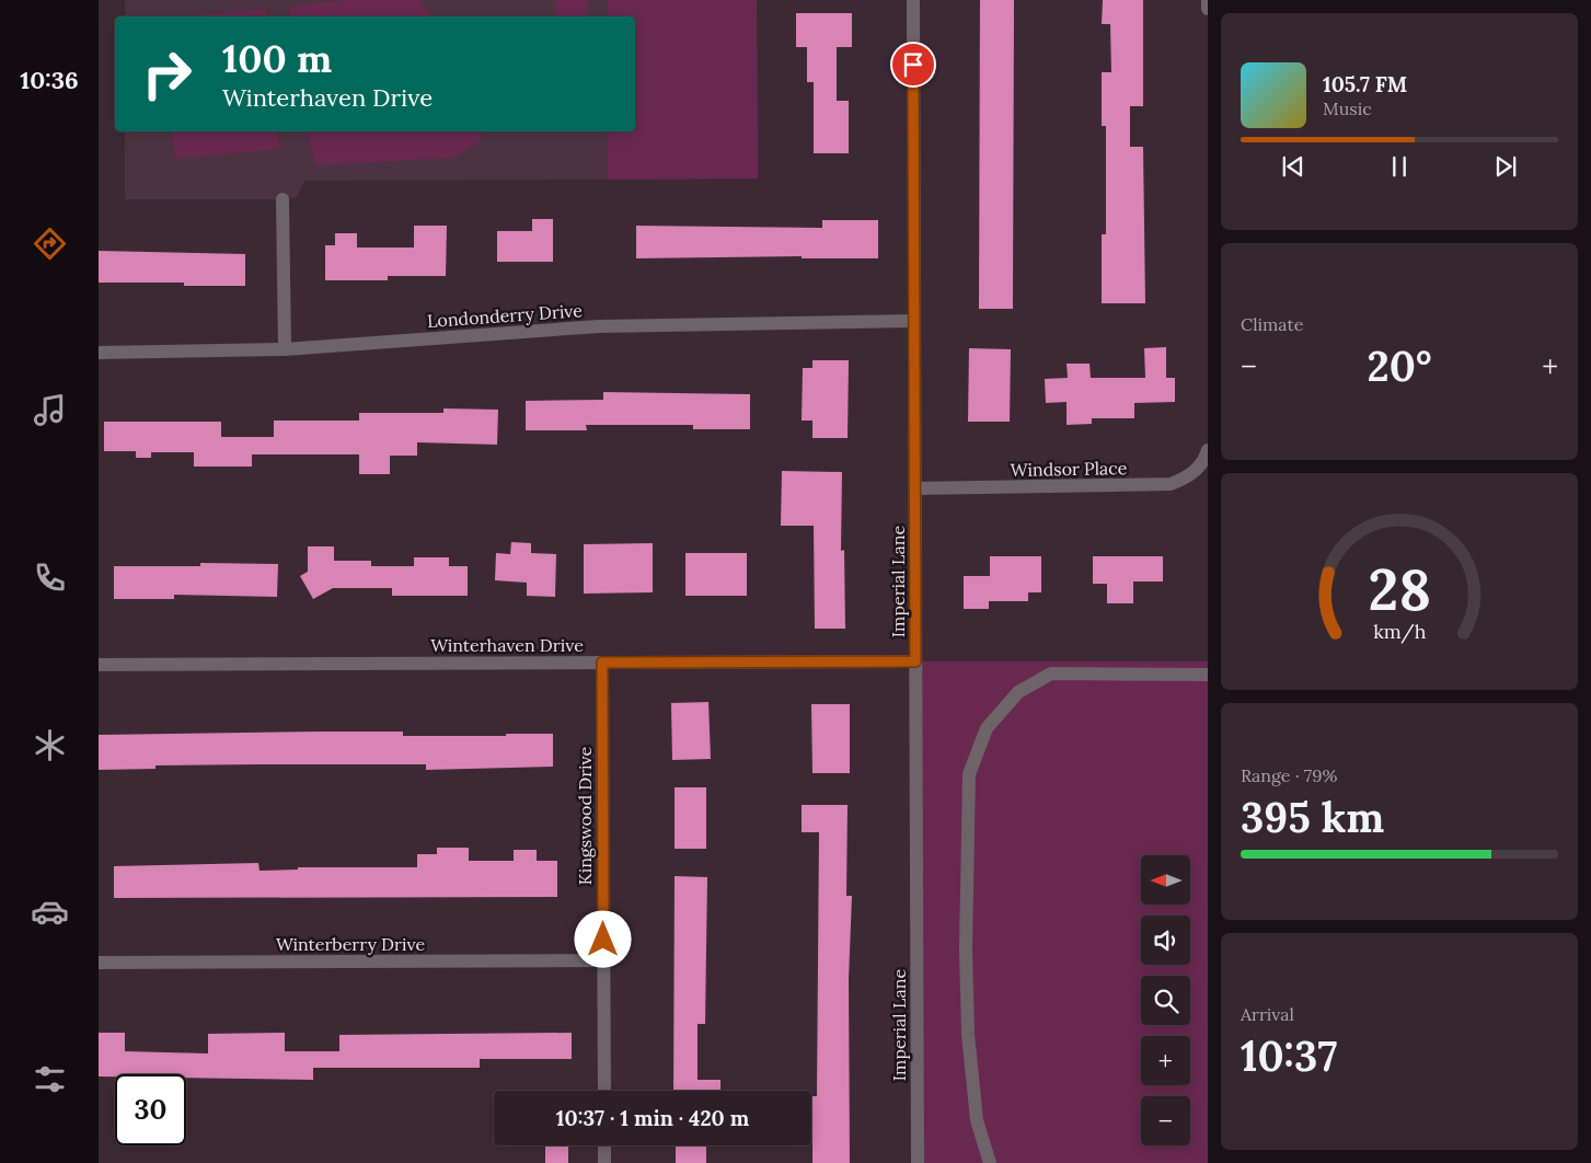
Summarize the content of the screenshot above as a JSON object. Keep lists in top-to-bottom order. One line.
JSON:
{"streets":{"street":["Londonderry Drive","Windsor Place","Imperial Lane","Winterhaven Drive","Kingswood Drive","Winterberry Drive"]},"crossings":[["Londonderry Drive","Imperial Lane"],["Windsor Place","Imperial Lane"],["Imperial Lane","Winterhaven Drive"],["Winterhaven Drive","Kingswood Drive"],["Kingswood Drive","Winterberry Drive"]],"north":"left","page":{"tabs":"10:36","turn":["100 m","Winterhaven Drive"],"song":["105.7 FM","Music"],"tile":["Climate",["Range · 79%","395 km"],["Arrival","10:37"]],"heat":["−","20°","+"],"map_buttons":["+","−"],"limit":"30","trip":"10:37 · 1 min · 420 m","gauge":["28","km/h"]}}
